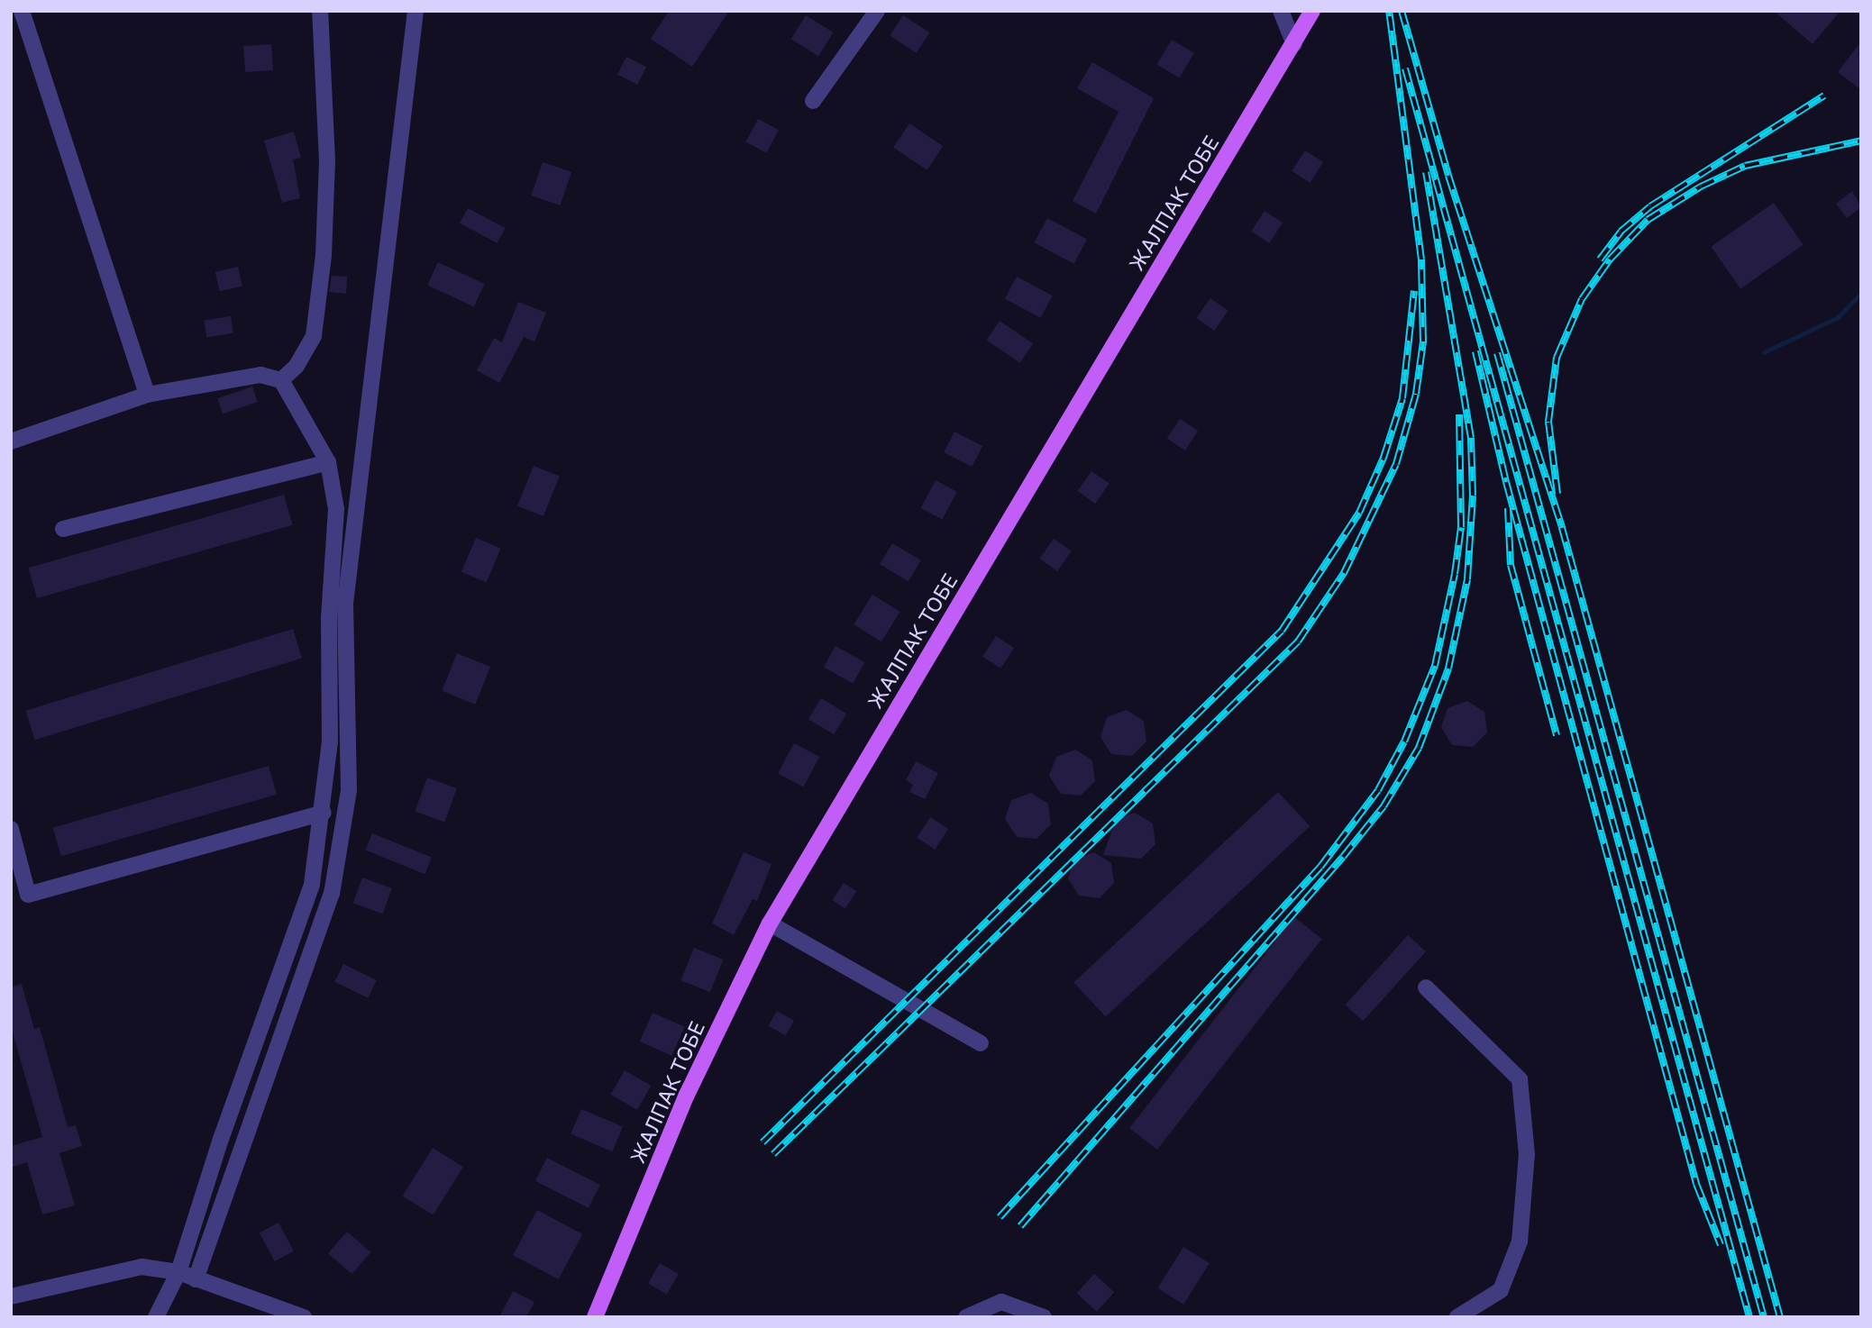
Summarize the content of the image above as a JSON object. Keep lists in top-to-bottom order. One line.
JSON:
{"streets":{"main road":["ЖАЛПАК ТОБЕ"]}}
